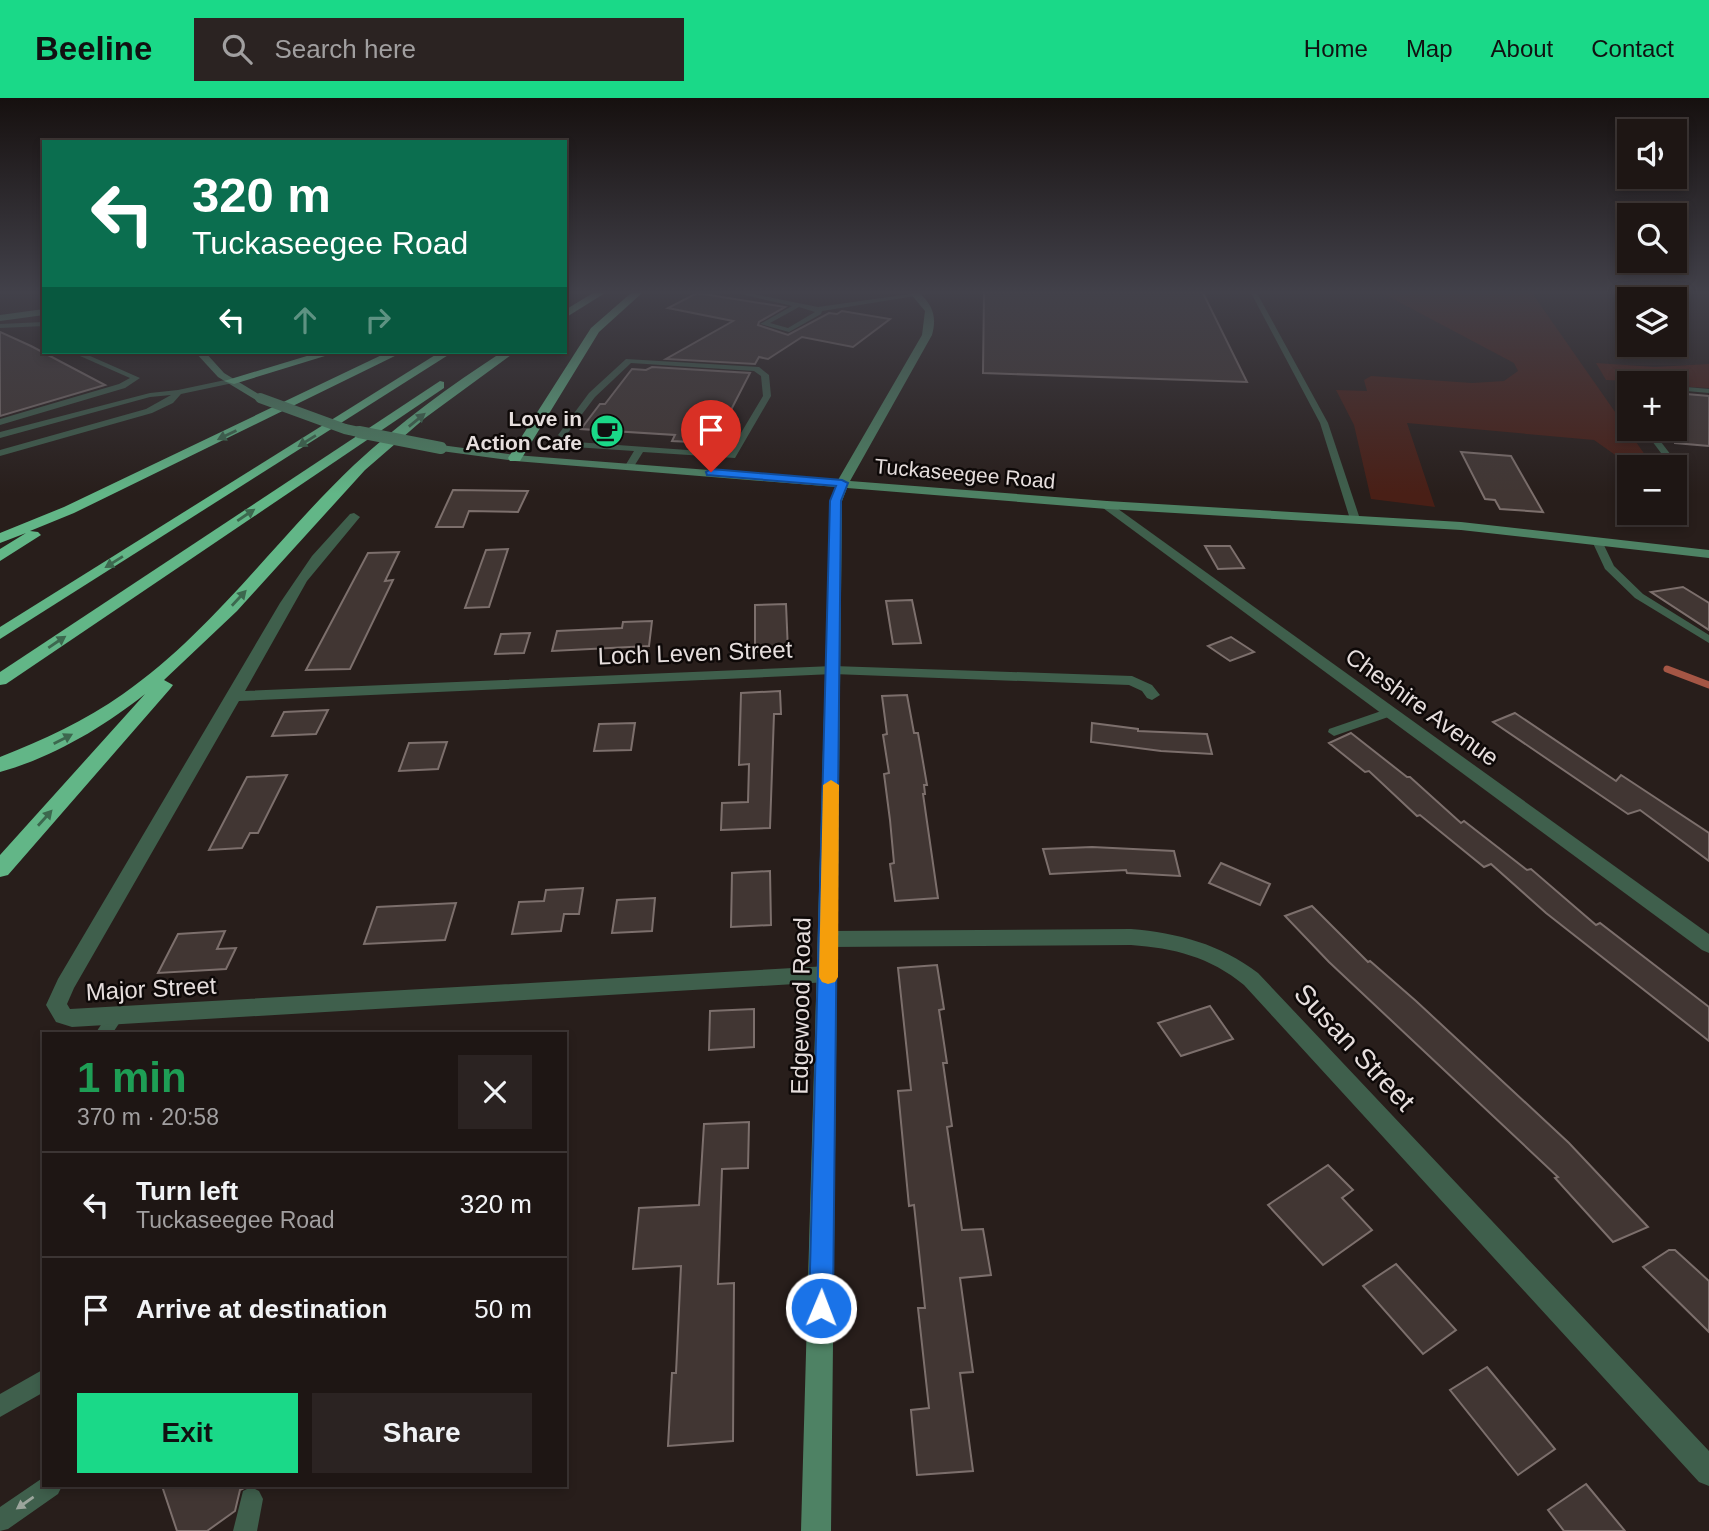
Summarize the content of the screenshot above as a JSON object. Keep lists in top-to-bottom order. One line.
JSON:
{"streets":{"street":["Tuckaseegee Road","Loch Leven Street","Cheshire Avenue","Major Street","Edgewood Road","Susan Street"]},"crossings":[["Tuckaseegee Road","Cheshire Avenue"],["Tuckaseegee Road","Edgewood Road"],["Loch Leven Street","Major Street"],["Loch Leven Street","Edgewood Road"],["Major Street","Edgewood Road"],["Edgewood Road","Susan Street"]],"places":{"cafe":["Love in Action Cafe"]},"page":{"header":"Beeline","search":"Search here","nav":["Home","Map","About","Contact"],"map_buttons":["+","−"],"turn":["320 m","Tuckaseegee Road"],"heading":["1 min","370 m · 20:58"],"list":[{"name":"Turn left","note":"Tuckaseegee Road","value":"320 m"},{"name":"Arrive at destination","value":"50 m"}],"buttons":["Exit","Share"]}}
